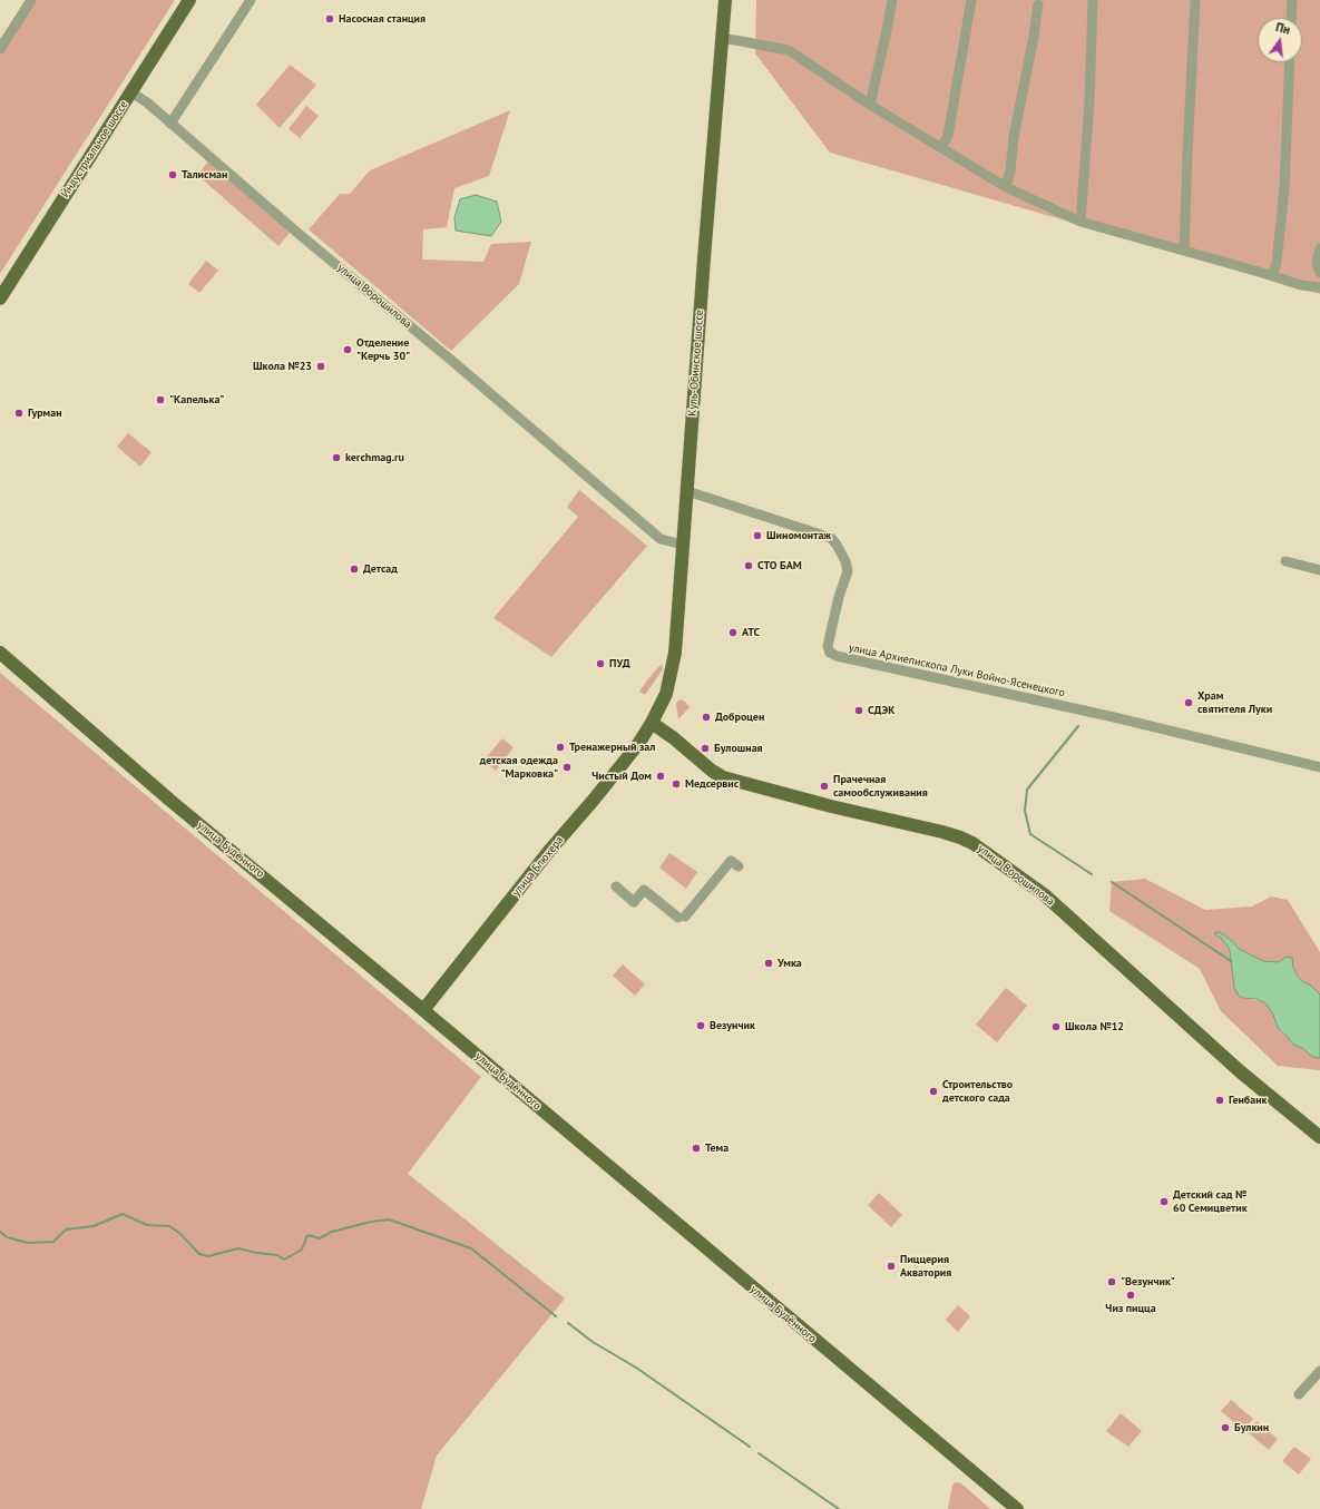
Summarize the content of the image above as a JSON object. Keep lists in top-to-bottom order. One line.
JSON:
{"streets":{"main road":["Индустриальное шоссе","улица Ворошилова","Куль-Обинское шоссе","улица Будённого","улица Блюхера"],"street":["улица Архиепископа Луки Войно-Ясенецкого"]},"crossings":[["Индустриальное шоссе","улица Ворошилова"],["улица Ворошилова","Куль-Обинское шоссе"],["улица Ворошилова","улица Блюхера"],["Куль-Обинское шоссе","улица Архиепископа Луки Войно-Ясенецкого"],["Куль-Обинское шоссе","улица Блюхера"],["улица Будённого","улица Блюхера"]],"places":["Насосная станция","Талисман","Отделение \"Керчь 30\"","Школа №23","\"Капелька\"","Гурман","kerchmag.ru","Шиномонтаж","СТО БАМ","Детсад","АТС","ПУД","Храм святителя Луки","СДЭК","Доброцен","Тренажерный зал","Булошная","детская одежда \"Марковка\"","Чистый Дом","Медсервис","Прачечная самообслуживания","Умка","Везунчик","Школа №12","Строительство детского сада","Генбанк","Тема","Детский сад № 60 Семицветик","Пиццерия Акватория","\"Везунчик\"","Чиз пицца","Булкин"],"north":"top"}
